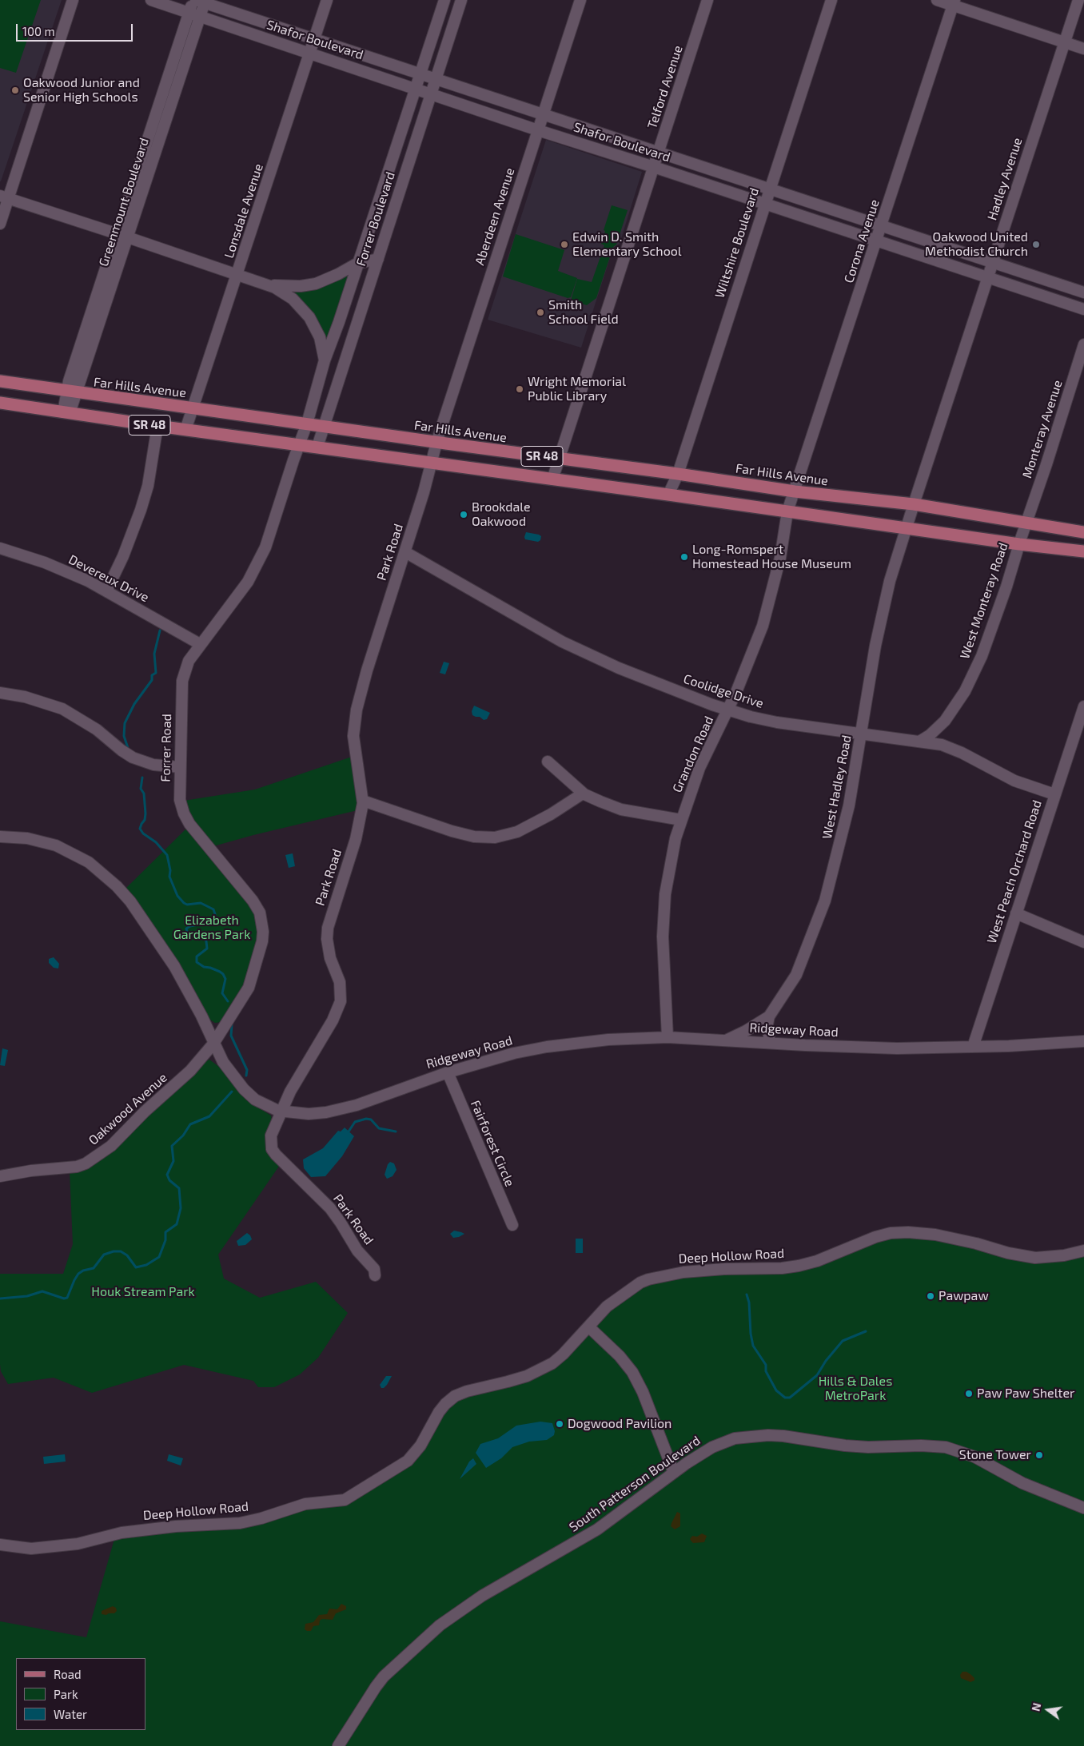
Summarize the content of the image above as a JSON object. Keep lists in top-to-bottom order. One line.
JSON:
{"streets":{"main road":["Far Hills Avenue","SR 48"],"street":["Shafor Boulevard","Telford Avenue","Hadley Avenue","Greenmount Boulevard","Lonsdale Avenue","Aberdeen Avenue","Forrer Boulevard","Corona Avenue","Wiltshire Boulevard","Monteray Avenue","Park Road","Devereux Drive","West Monteray Road","Coolidge Drive","Forrer Road","Grandon Road","West Hadley Road","West Peach Orchard Road","Ridgeway Road","Oakwood Avenue","Fairforest Circle","Deep Hollow Road","South Patterson Boulevard"]},"crossings":[["Shafor Boulevard","Telford Avenue"],["Shafor Boulevard","Hadley Avenue"],["Shafor Boulevard","Greenmount Boulevard"],["Shafor Boulevard","Lonsdale Avenue"],["Shafor Boulevard","Aberdeen Avenue"],["Shafor Boulevard","Forrer Boulevard"],["Shafor Boulevard","Corona Avenue"],["Shafor Boulevard","Wiltshire Boulevard"],["Telford Avenue","Far Hills Avenue"],["Telford Avenue","SR 48"],["Hadley Avenue","Far Hills Avenue"],["Hadley Avenue","West Hadley Road"],["Greenmount Boulevard","Far Hills Avenue"],["Greenmount Boulevard","SR 48"],["Lonsdale Avenue","Far Hills Avenue"],["Lonsdale Avenue","SR 48"],["Aberdeen Avenue","Far Hills Avenue"],["Aberdeen Avenue","Park Road"],["Forrer Boulevard","Far Hills Avenue"],["Forrer Boulevard","SR 48"],["Corona Avenue","Far Hills Avenue"],["Corona Avenue","Grandon Road"],["Wiltshire Boulevard","Far Hills Avenue"],["Wiltshire Boulevard","SR 48"],["Far Hills Avenue","Monteray Avenue"],["Far Hills Avenue","Park Road"],["Far Hills Avenue","West Monteray Road"],["Far Hills Avenue","Grandon Road"],["Far Hills Avenue","West Hadley Road"],["SR 48","Park Road"],["SR 48","West Monteray Road"],["SR 48","Forrer Road"],["SR 48","Grandon Road"],["SR 48","West Hadley Road"],["Monteray Avenue","West Monteray Road"],["Park Road","Coolidge Drive"],["Park Road","Ridgeway Road"],["Devereux Drive","Forrer Road"],["West Monteray Road","Coolidge Drive"],["Coolidge Drive","Grandon Road"],["Coolidge Drive","West Hadley Road"],["Coolidge Drive","West Peach Orchard Road"],["Forrer Road","Ridgeway Road"],["Forrer Road","Oakwood Avenue"],["Grandon Road","Ridgeway Road"],["West Hadley Road","Ridgeway Road"],["West Peach Orchard Road","Ridgeway Road"],["Ridgeway Road","Oakwood Avenue"],["Ridgeway Road","Fairforest Circle"]],"parks":["Elizabeth Gardens Park","Houk Stream Park","Hills & Dales MetroPark"],"places":["Oakwood Junior and Senior High Schools","Edwin D. Smith Elementary School","Oakwood United Methodist Church","Smith School Field","Wright Memorial Public Library","Brookdale Oakwood","Long-Romspert Homestead House Museum","Pawpaw","Paw Paw Shelter","Dogwood Pavilion","Stone Tower"],"legend":["Road","Park","Water"],"scale_bar":"100 m","north":"left"}
